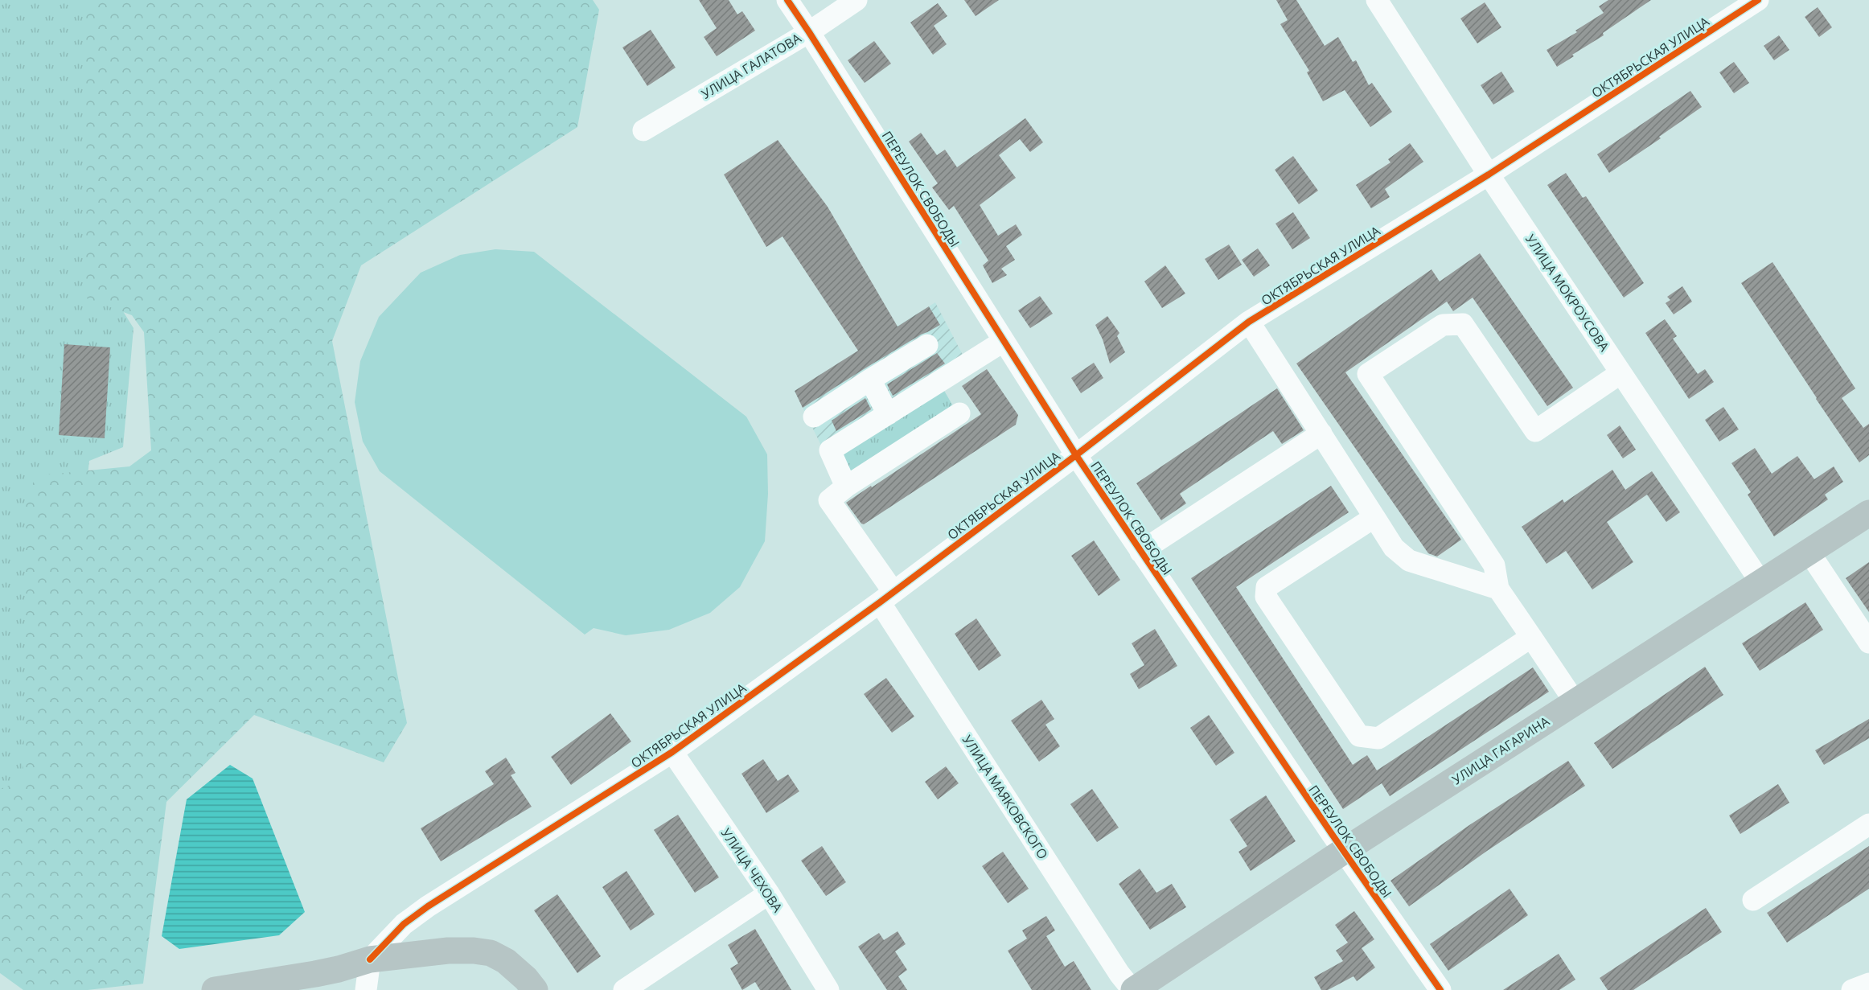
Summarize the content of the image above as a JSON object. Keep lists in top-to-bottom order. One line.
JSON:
{"streets":{"main road":["ОКТЯБРЬСКАЯ УЛИЦА","УЛИЦА ГАГАРИНА"],"street":["УЛИЦА ГАЛАТОВА","ПЕРЕУЛОК СВОБОДЫ","УЛИЦА МОКРОУСОВА","УЛИЦА МАЯКОВСКОГО","УЛИЦА ЧЕХОВА"]},"crossings":[["ОКТЯБРЬСКАЯ УЛИЦА","ПЕРЕУЛОК СВОБОДЫ"],["ОКТЯБРЬСКАЯ УЛИЦА","УЛИЦА МОКРОУСОВА"],["ОКТЯБРЬСКАЯ УЛИЦА","УЛИЦА МАЯКОВСКОГО"],["ОКТЯБРЬСКАЯ УЛИЦА","УЛИЦА ЧЕХОВА"],["УЛИЦА ГАЛАТОВА","ПЕРЕУЛОК СВОБОДЫ"],["ПЕРЕУЛОК СВОБОДЫ","УЛИЦА ГАГАРИНА"],["УЛИЦА МОКРОУСОВА","УЛИЦА ГАГАРИНА"],["УЛИЦА ГАГАРИНА","УЛИЦА МАЯКОВСКОГО"]]}
